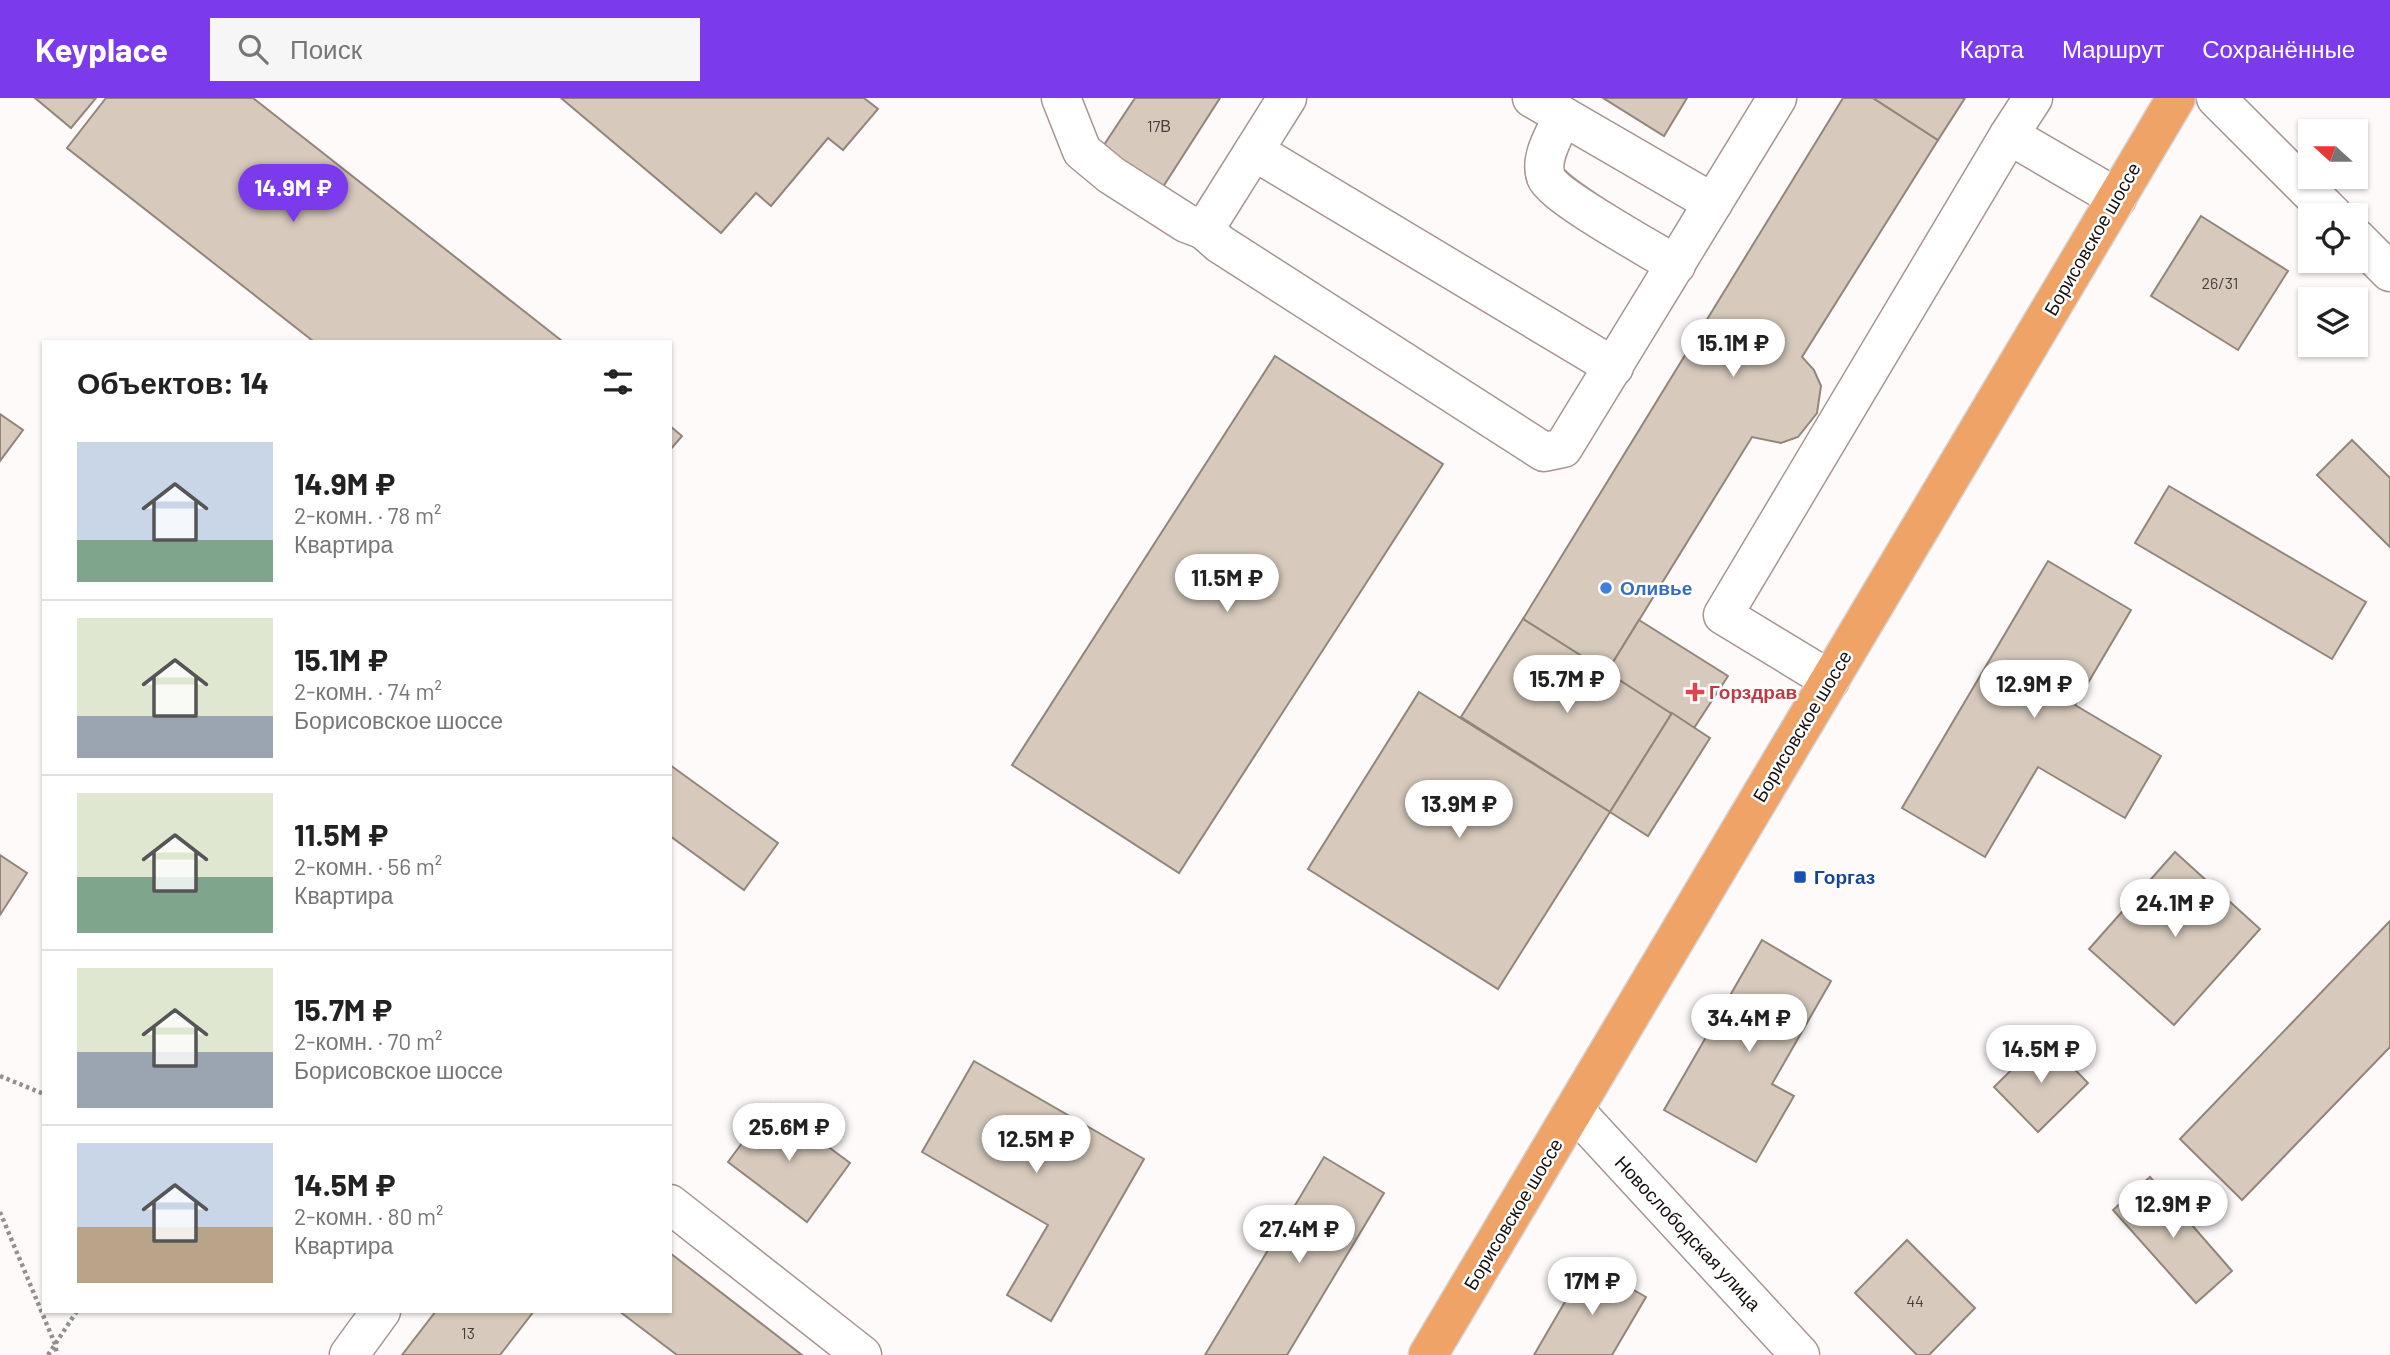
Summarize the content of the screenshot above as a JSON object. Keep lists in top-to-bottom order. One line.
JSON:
{"streets":{"main road":["Борисовское шоссе"],"street":["Новослободская улица"]},"crossings":[["Борисовское шоссе","Новослободская улица"]],"places":{"other":["Оливье"],"health":["Горздрав"],"transit":["Горгаз"]},"house_numbers":["17В","26/31","44","13"],"north":"left","page":{"header":"Keyplace","search":"Поиск","nav":["Карта","Маршрут","Сохранённые"],"price":["14.9M ₽","15.1M ₽","11.5M ₽","15.7M ₽","12.9M ₽","13.9M ₽","24.1M ₽","34.4M ₽","14.5M ₽","25.6M ₽","12.5M ₽","12.9M ₽","27.4M ₽","17M ₽"],"heading":"Объектов: 14","list":[{"name":"14.9M ₽","note":"2-комн. · 78 m² · Квартира"},{"name":"15.1M ₽","note":"2-комн. · 74 m² · Борисовское шоссе"},{"name":"11.5M ₽","note":"2-комн. · 56 m² · Квартира"},{"name":"15.7M ₽","note":"2-комн. · 70 m² · Борисовское шоссе"},{"name":"14.5M ₽","note":"2-комн. · 80 m² · Квартира"}]}}
